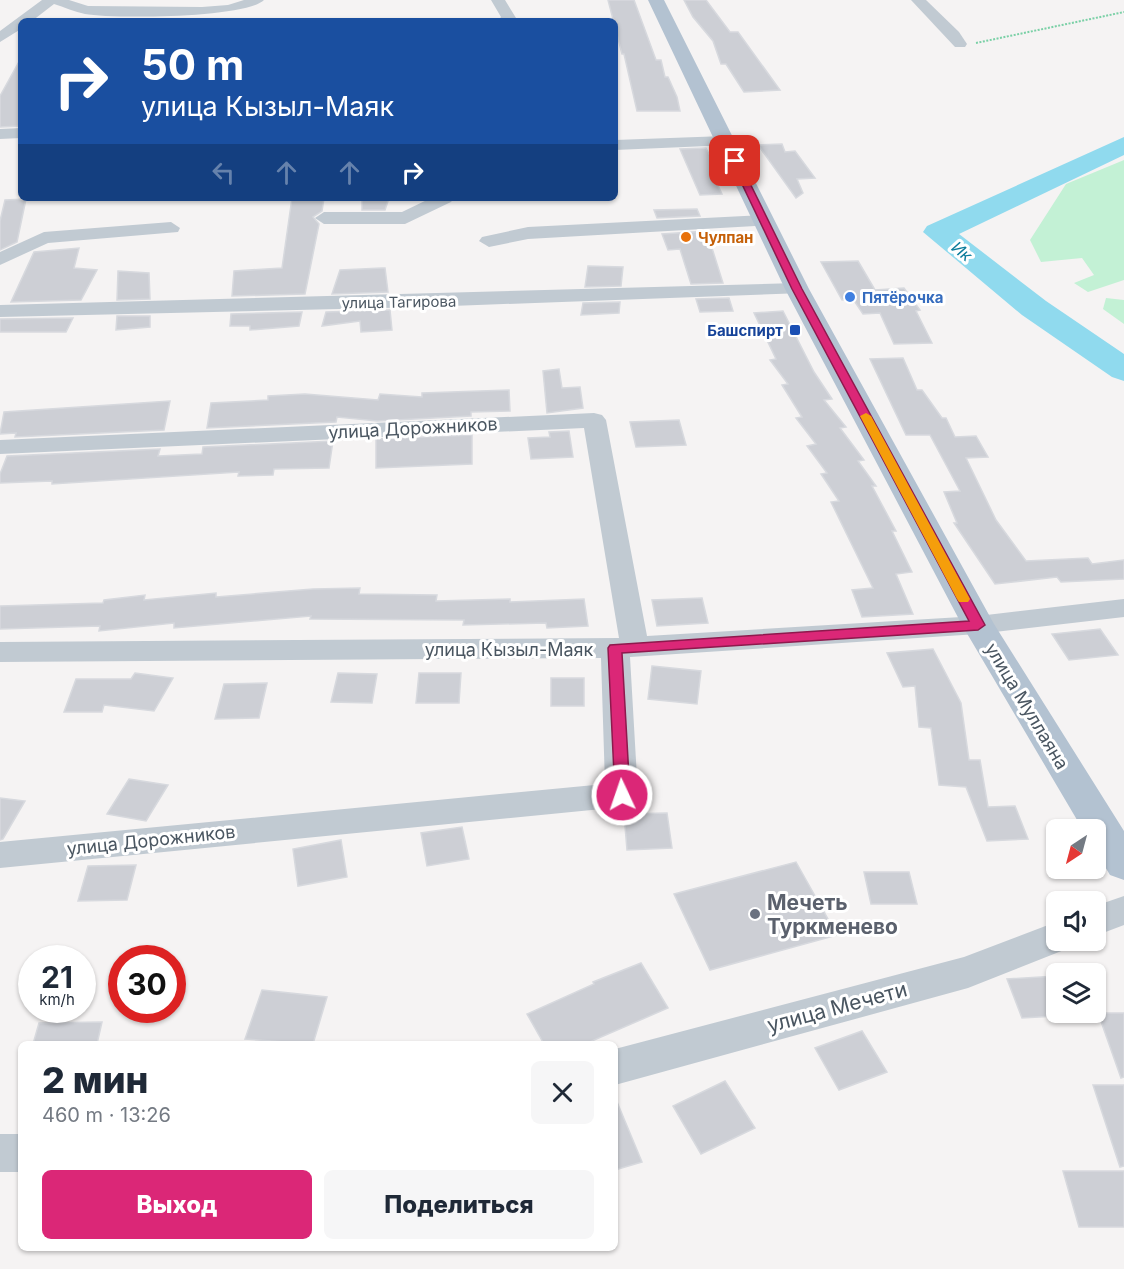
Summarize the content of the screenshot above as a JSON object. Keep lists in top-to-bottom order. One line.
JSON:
{"streets":{"main road":["улица Муллаяна"],"street":["улица Тагирова","улица Дорожников","улица Кызыл-Маяк","улица Мечети"]},"crossings":[["улица Тагирова","улица Муллаяна"],["улица Дорожников","улица Кызыл-Маяк"],["улица Кызыл-Маяк","улица Муллаяна"]],"water":["Ик"],"places":{"other":["Чулпан","Пятёрочка","Мечеть Туркменево"],"transit":["Башспирт"]},"north":"bottom left","page":{"turn":["50 m","улица Кызыл-Маяк"],"speed":"21 km/h","limit":"30","heading":["2 мин","460 m · 13:26"],"buttons":["Выход","Поделиться"]}}
